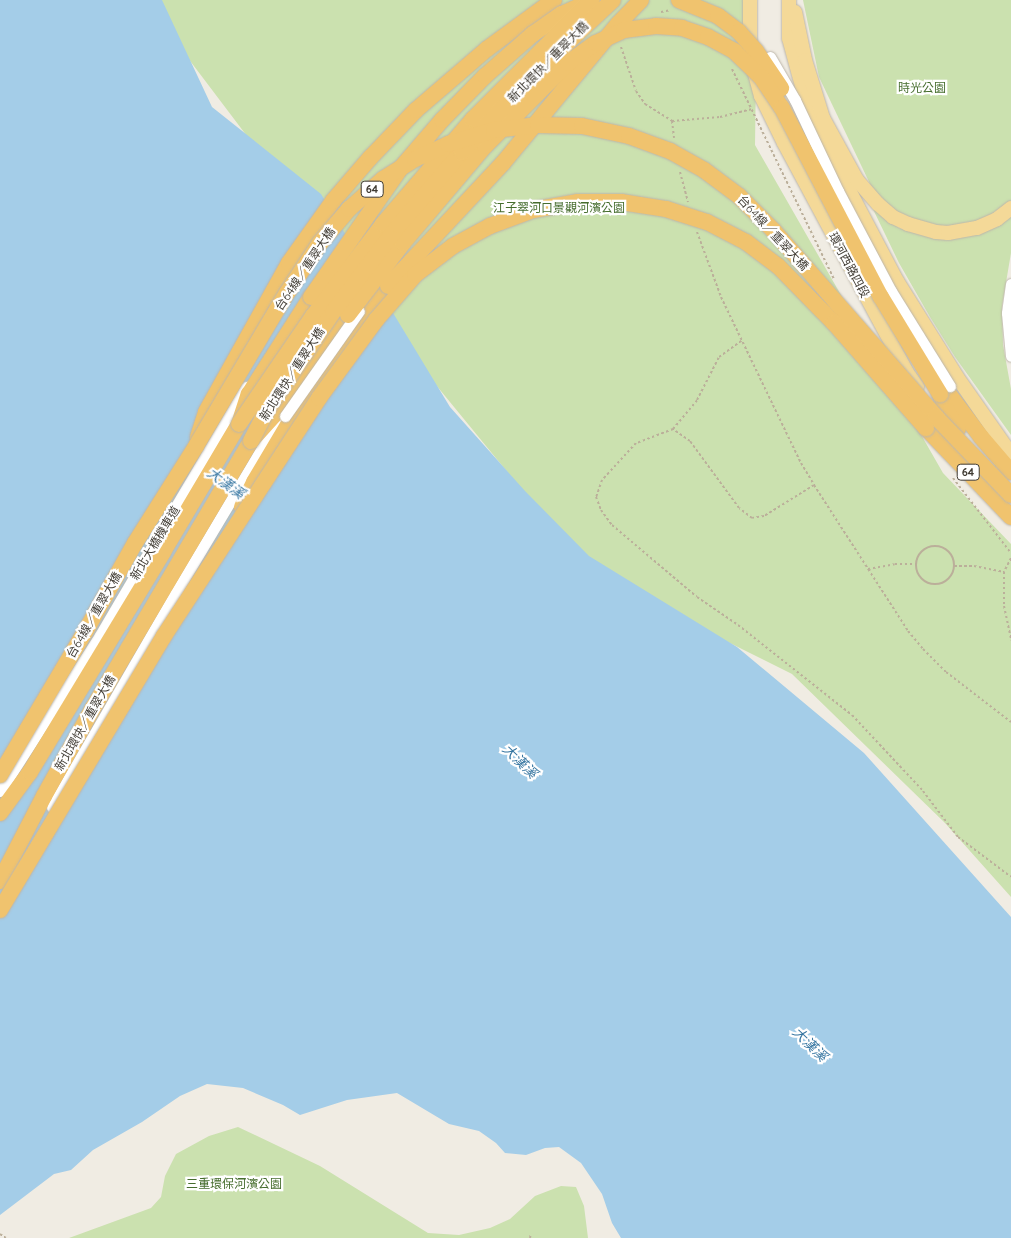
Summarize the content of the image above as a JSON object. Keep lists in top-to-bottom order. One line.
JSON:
{"streets":{"highway":["新北環快／重翠大橋","64","台64線／重翠大橋"],"main road":["環河西路四段"],"street":["新北大橋機車道"]},"crossings":[["64","台64線／重翠大橋"]],"water":["大漢溪"],"parks":["時光公園","江子翠河口景觀河濱公園","三重環保河濱公園"]}
